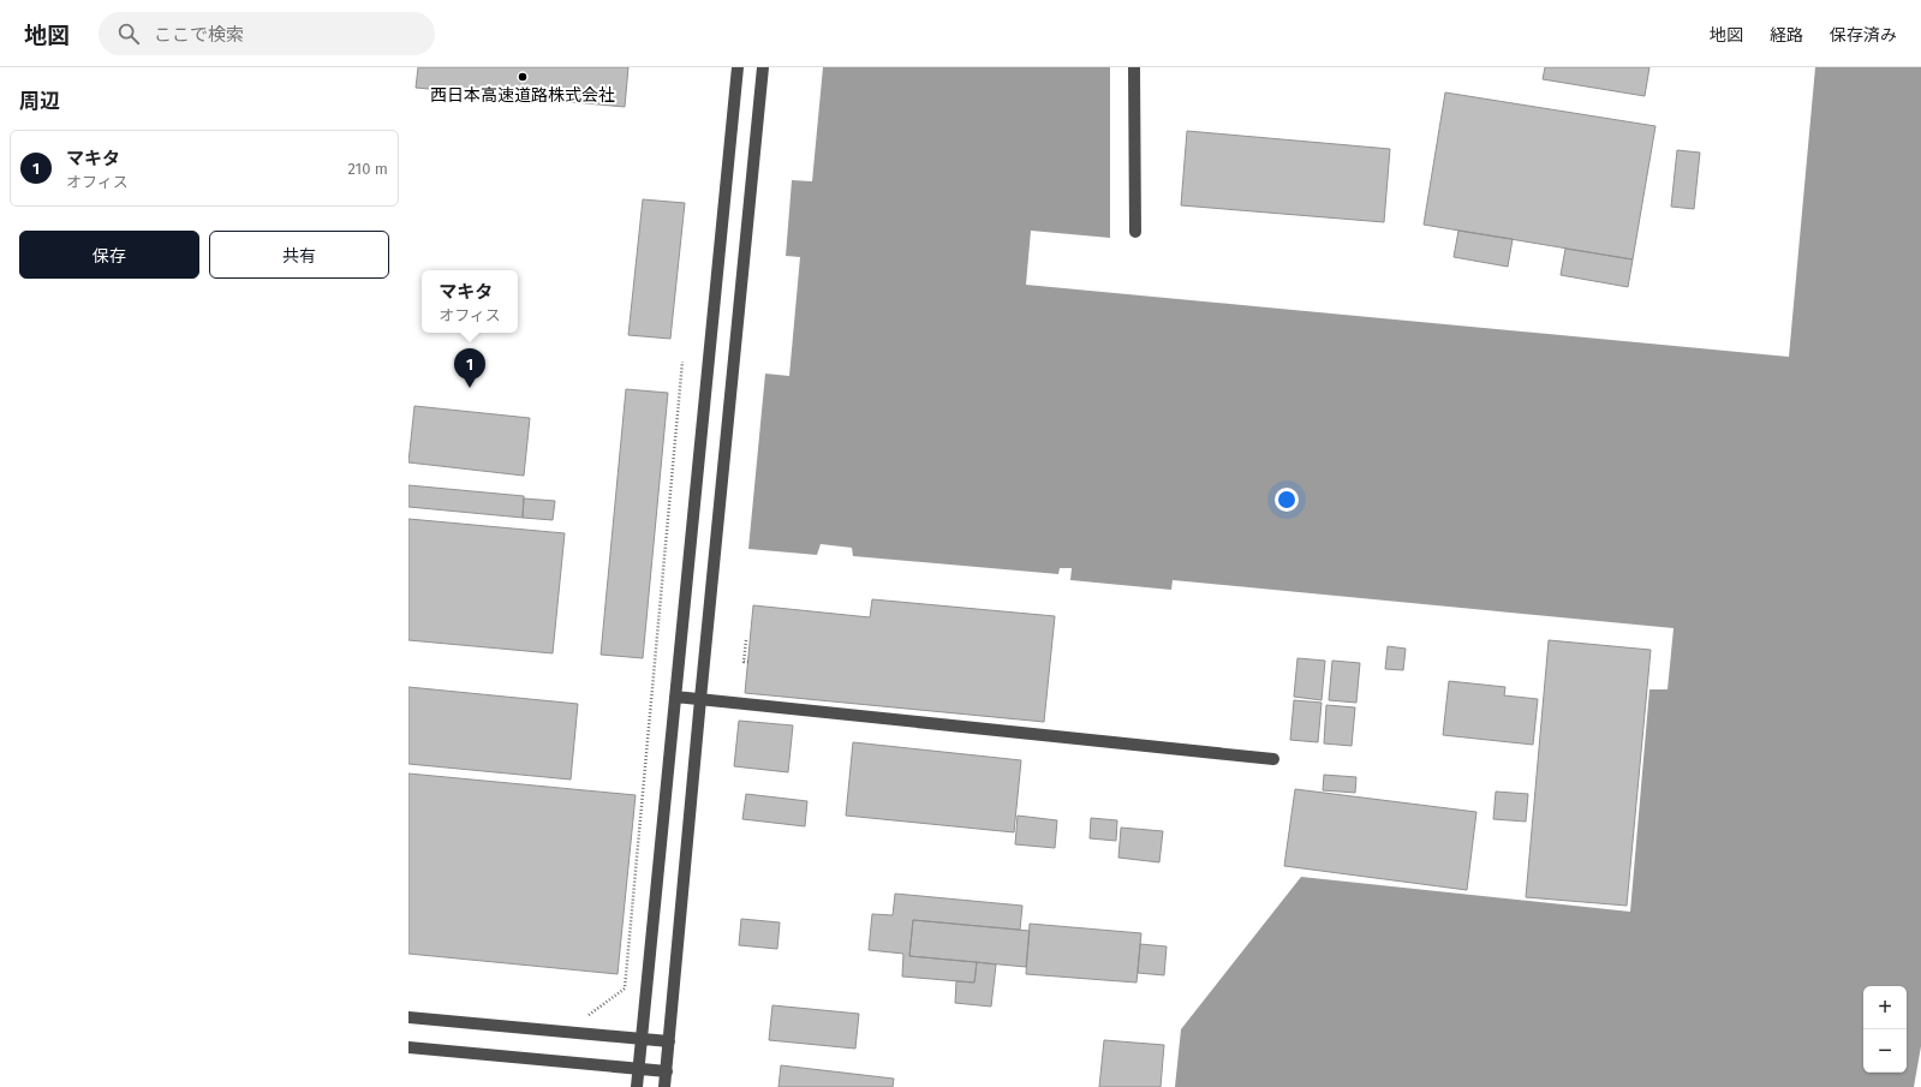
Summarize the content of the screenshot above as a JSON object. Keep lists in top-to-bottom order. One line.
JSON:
{"places":["西日本高速道路株式会社"],"page":{"header":"地図","search":"ここで検索","nav":["地図","経路","保存済み"],"heading":"周辺","list":[{"mark":"1","name":"マキタ","note":"オフィス","value":"210 m"}],"buttons":["保存","共有"],"popup":["マキタ","オフィス"],"pins":"1","map_buttons":["+","−"]}}
